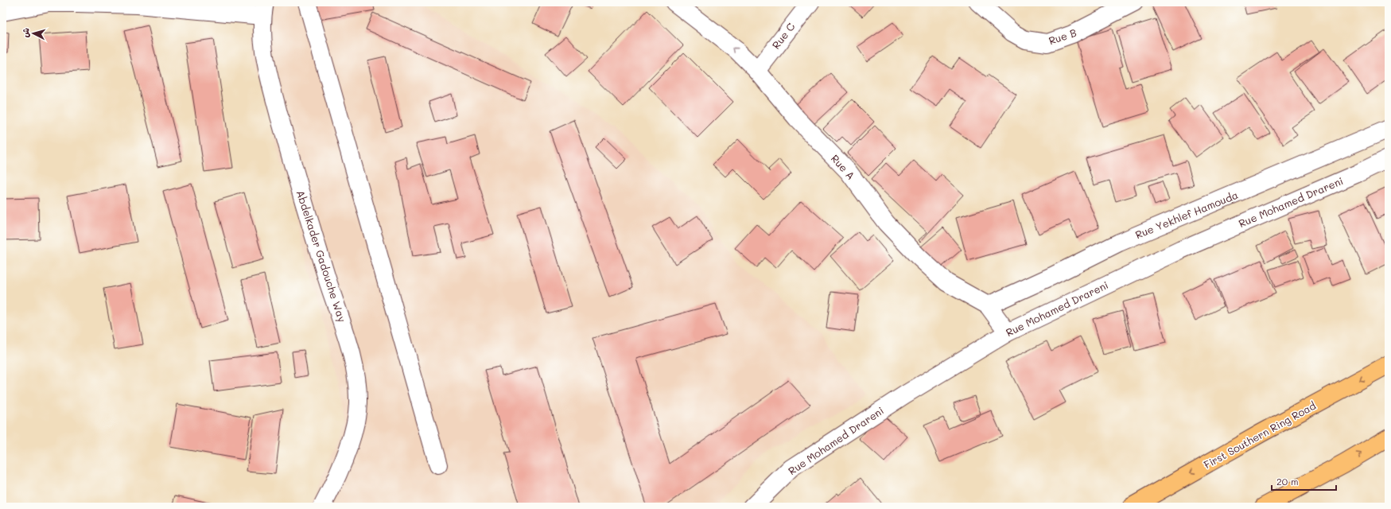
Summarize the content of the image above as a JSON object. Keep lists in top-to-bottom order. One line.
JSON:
{"streets":{"highway":["First Southern Ring Road"],"street":["Rue C","Rue B","Rue A","Rue Mohamed Drareni","Rue Yekhlef Hamouda","Abdelkader Gadouche Way"]},"crossings":[["Rue C","Rue A"],["Rue A","Rue Mohamed Drareni"],["Rue A","Rue Yekhlef Hamouda"]],"scale_bar":"20 m","north":"left"}
